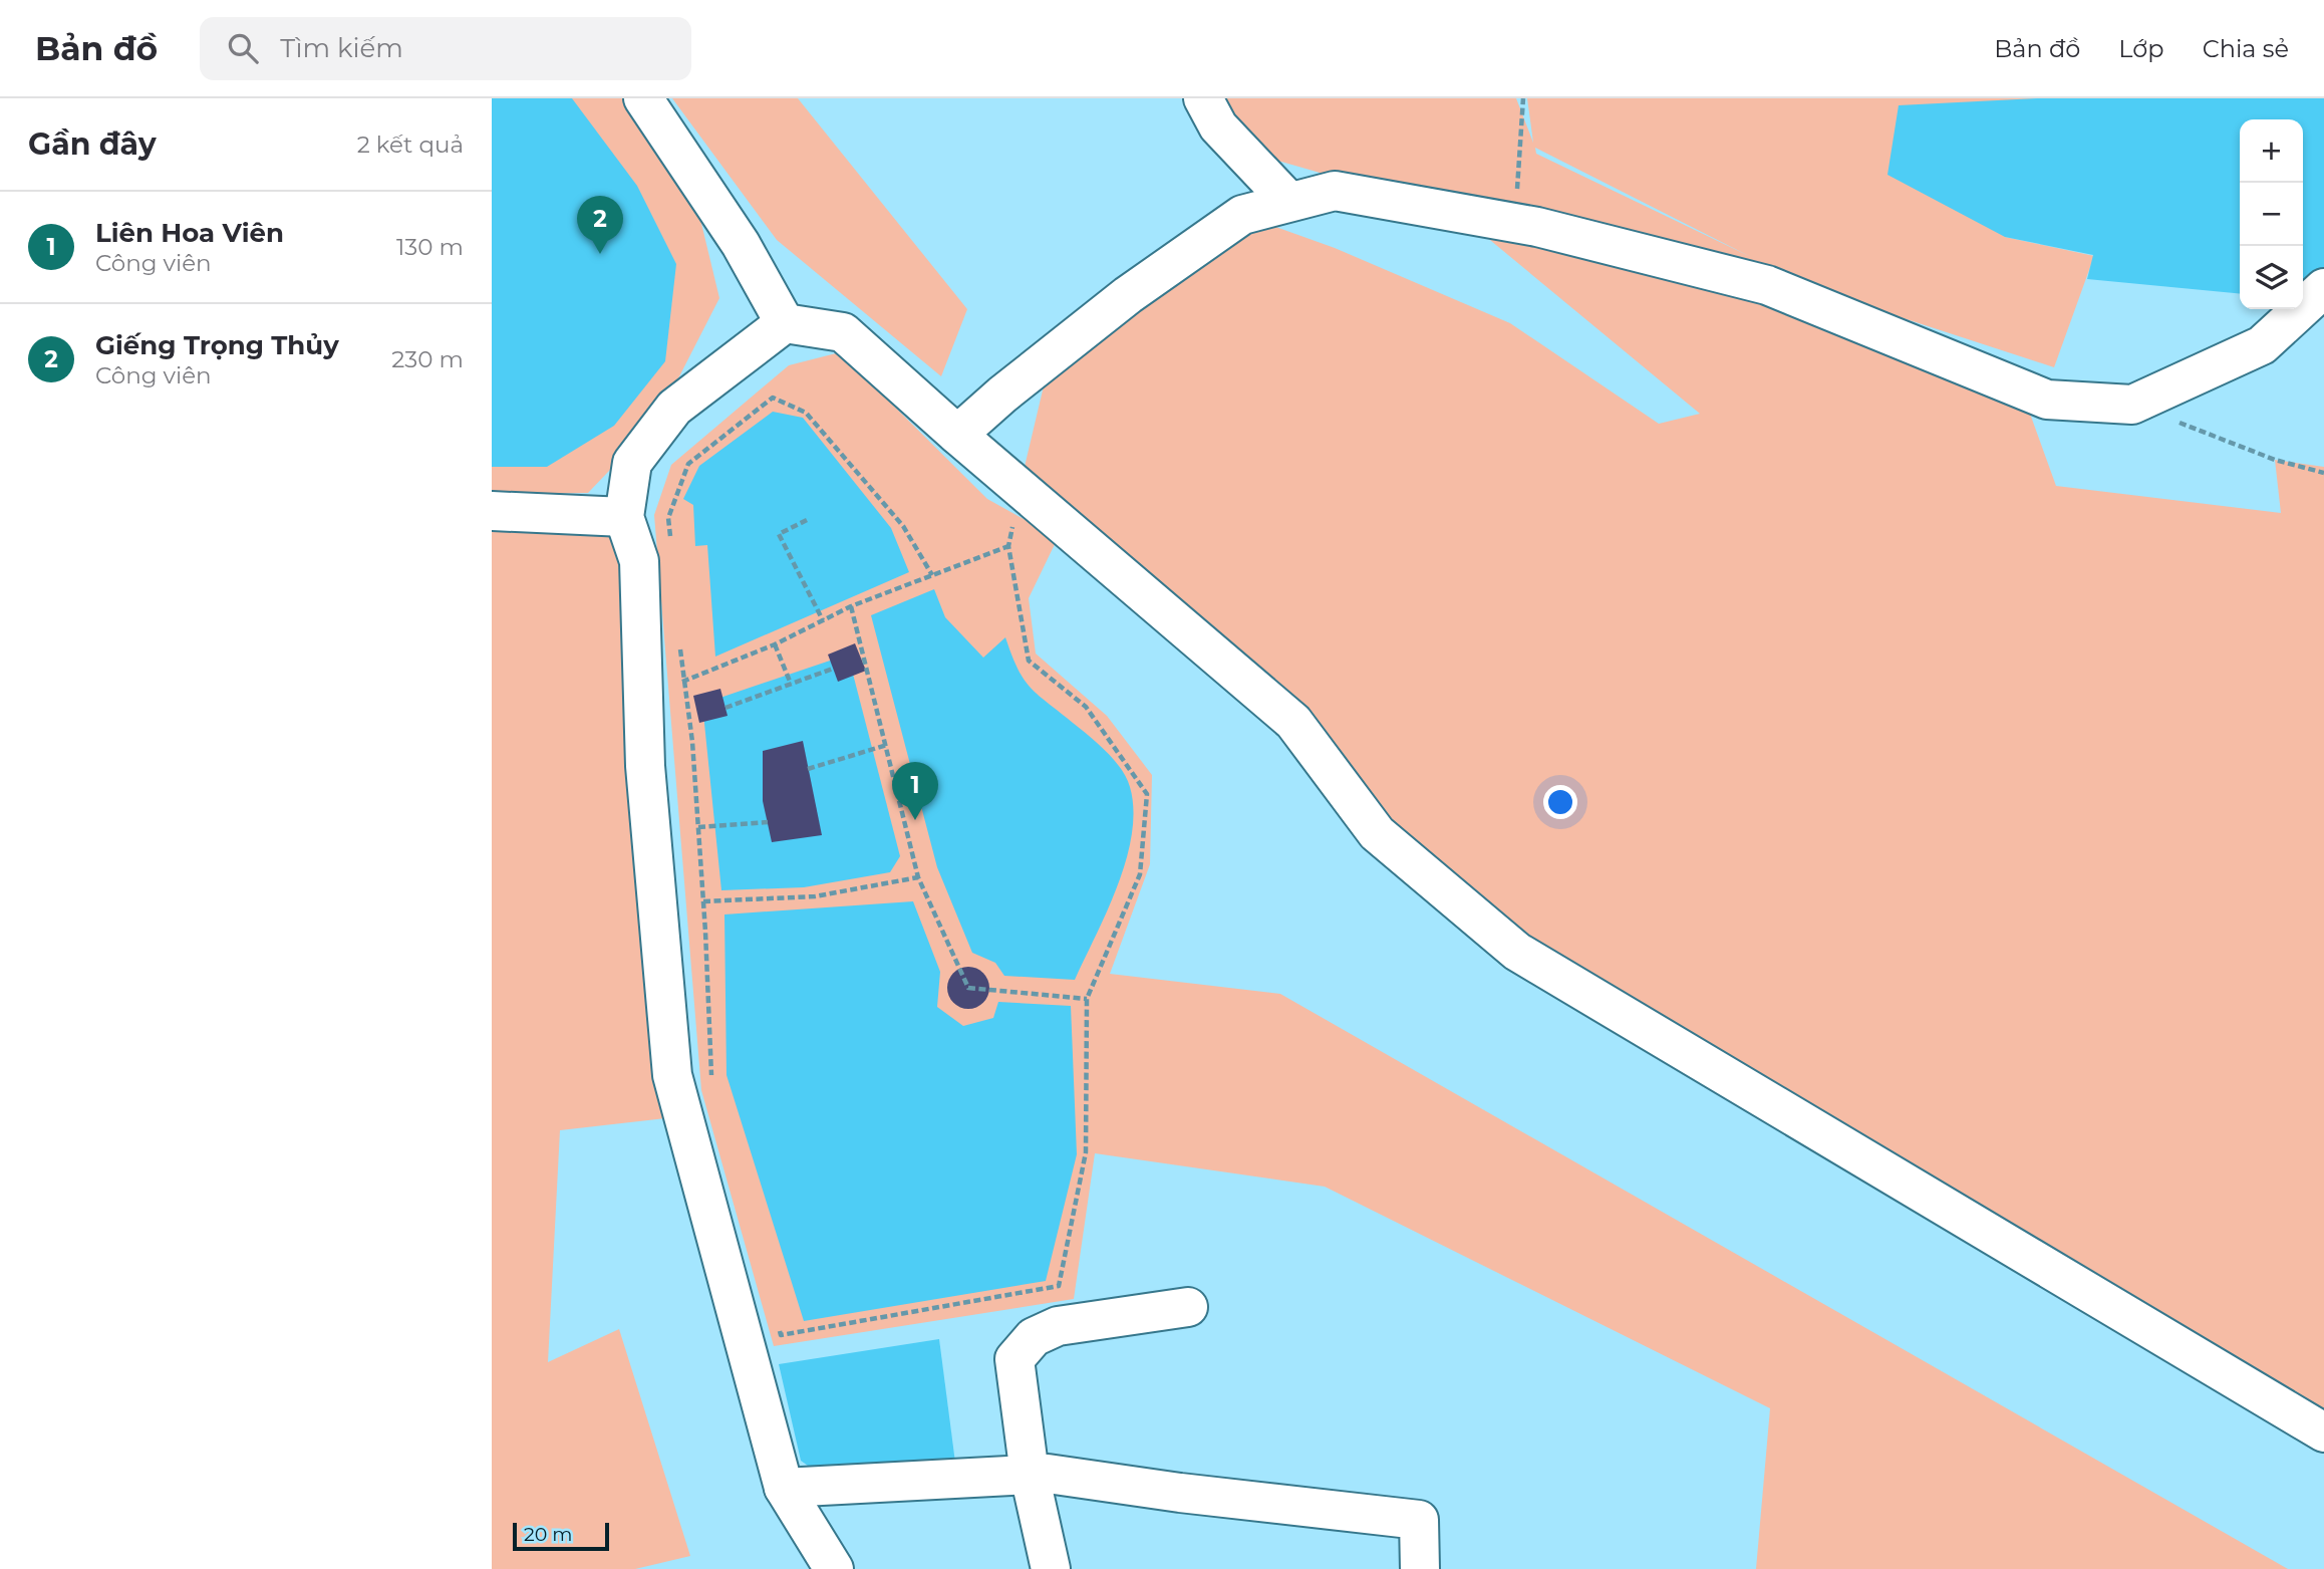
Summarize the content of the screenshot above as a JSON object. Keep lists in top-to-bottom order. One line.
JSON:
{"scale_bar":"20 m","page":{"header":"Bản đồ","search":"Tìm kiếm","nav":["Bản đồ","Lớp","Chia sẻ"],"heading":["Gần đây","2 kết quả"],"map_buttons":["+","−"],"list":[{"mark":"1","name":"Liên Hoa Viên","note":"Công viên","value":"130 m"},{"mark":"2","name":"Giếng Trọng Thủy","note":"Công viên","value":"230 m"}],"pins":["2","1"],"scale":"20 m"}}
